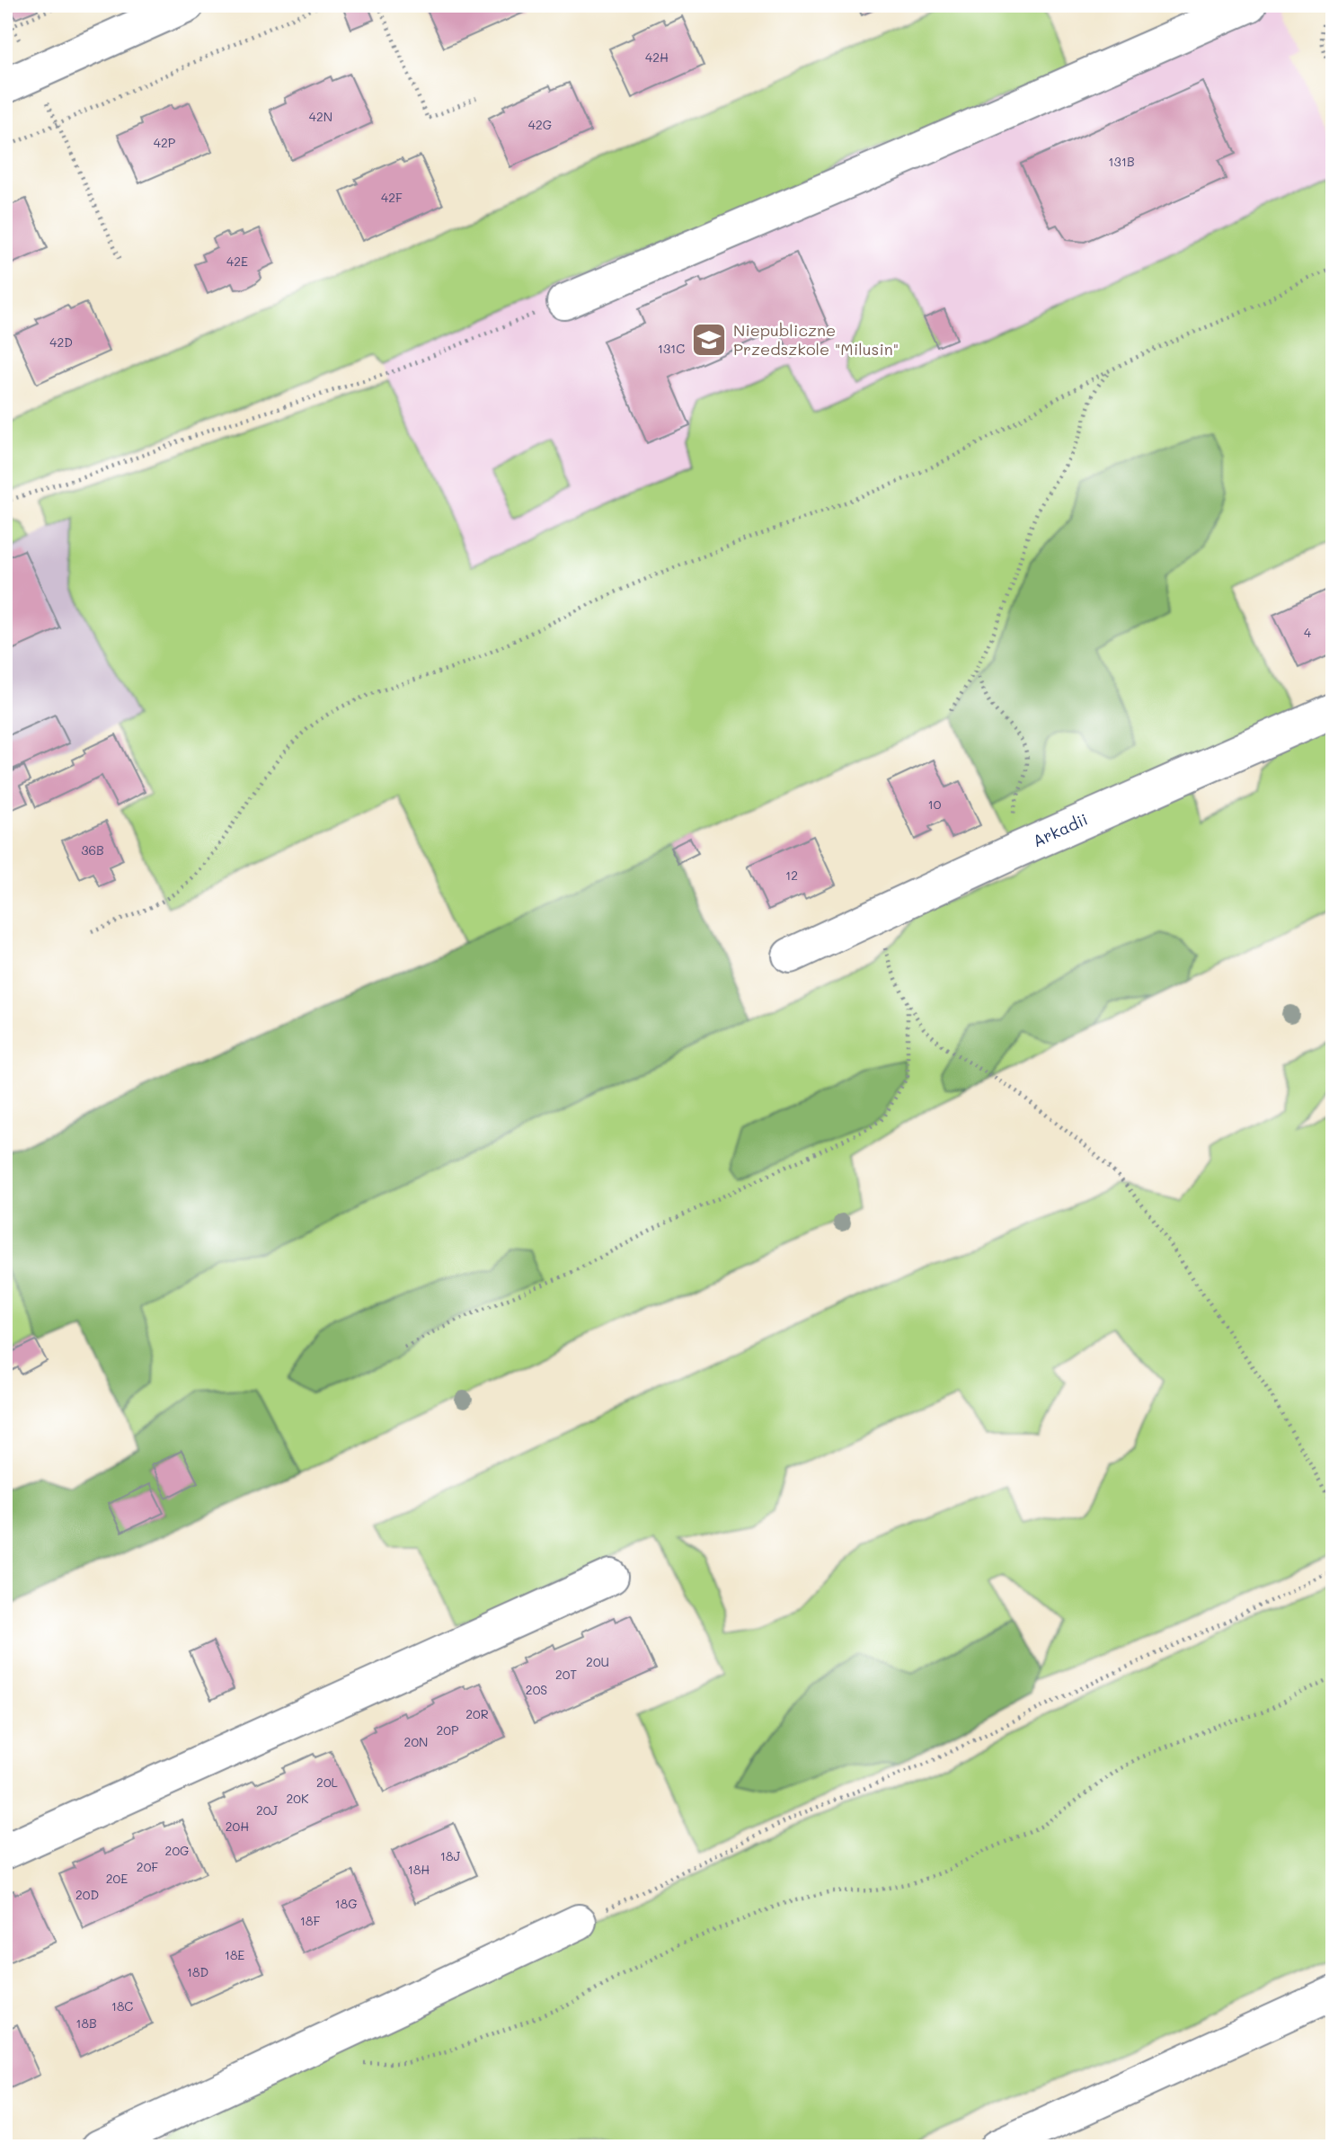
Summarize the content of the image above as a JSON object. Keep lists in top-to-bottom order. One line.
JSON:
{"streets":{"street":["Arkadii"]},"places":{"school or university":["Niepubliczne Przedszkole \"Milusin\""]},"house_numbers":["42H","42N","42G","42P","131B","42F","42E","42D","131C","4","10","36B","12","20U","20T","20S","20R","20P","20N","20L","20K","20J","20H","20G","18J","20F","18H","20E","20D","18G","18F","18E","18D","18C","18B"]}
